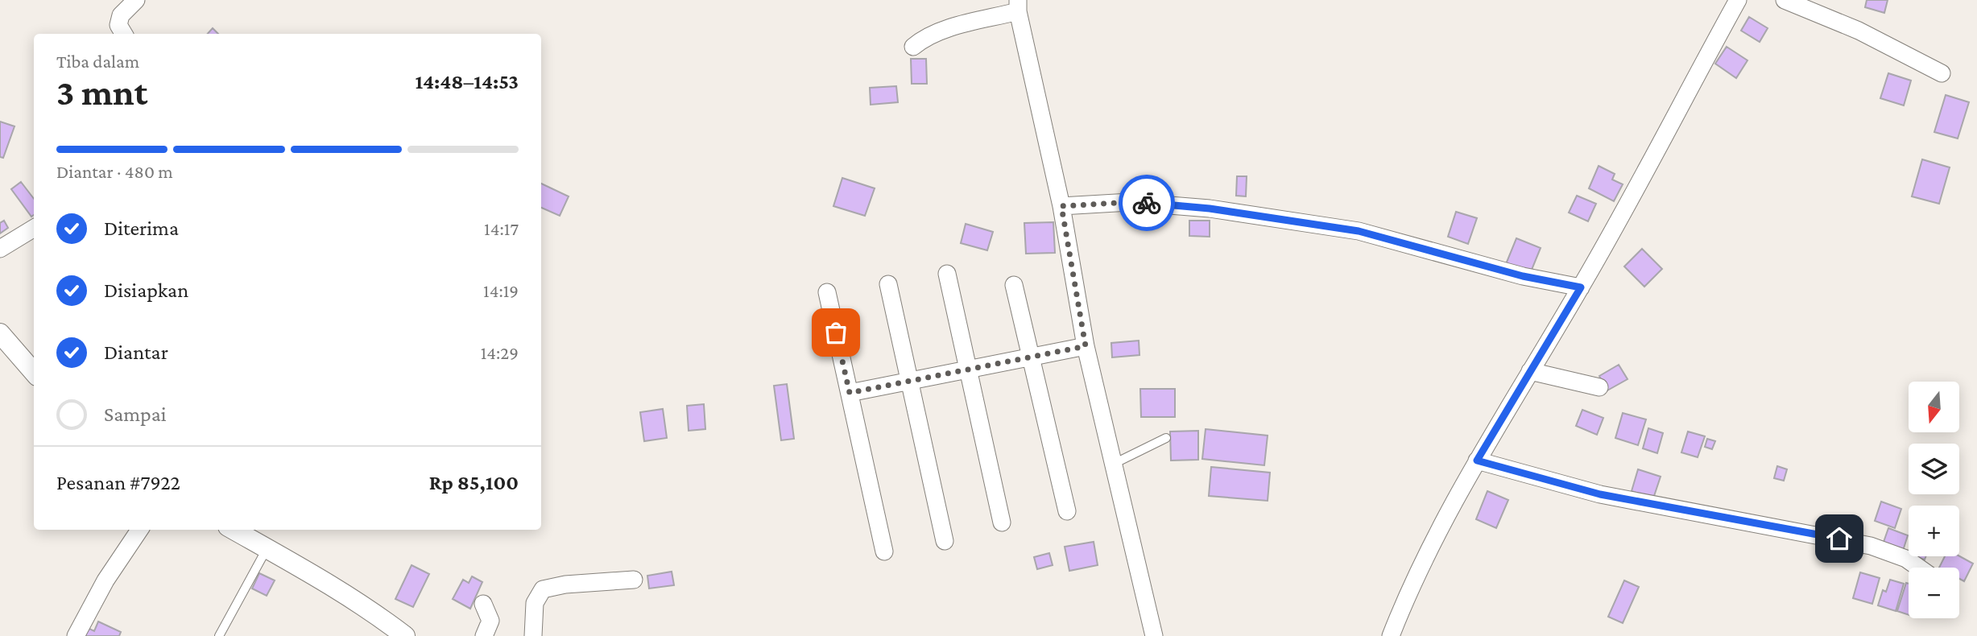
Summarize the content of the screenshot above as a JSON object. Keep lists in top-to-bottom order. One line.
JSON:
{"north":"bottom","page":{"heading":["3 mnt","Tiba dalam","14:48–14:53"],"panel":["Pesanan #7922","Rp 85,100"],"bar":"Diantar · 480 m","list":[["Diterima","14:17"],["Disiapkan","14:19"],["Diantar","14:29"],"Sampai"],"map_buttons":["+","−"]}}
